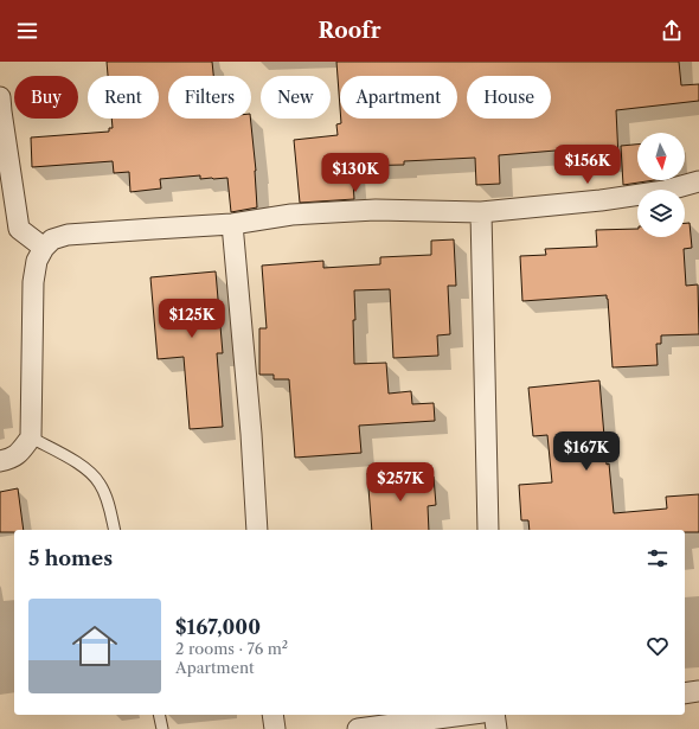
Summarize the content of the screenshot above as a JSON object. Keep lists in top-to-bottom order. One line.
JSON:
{"north":"bottom","page":{"header":"Roofr","chip":["Buy","Rent","Filters","New","Apartment","House"],"price":["$156K","$130K","$125K","$167K","$257K"],"heading":"5 homes","list":[{"name":"$167,000","note":"2 rooms · 76 m² · Apartment"}]}}
